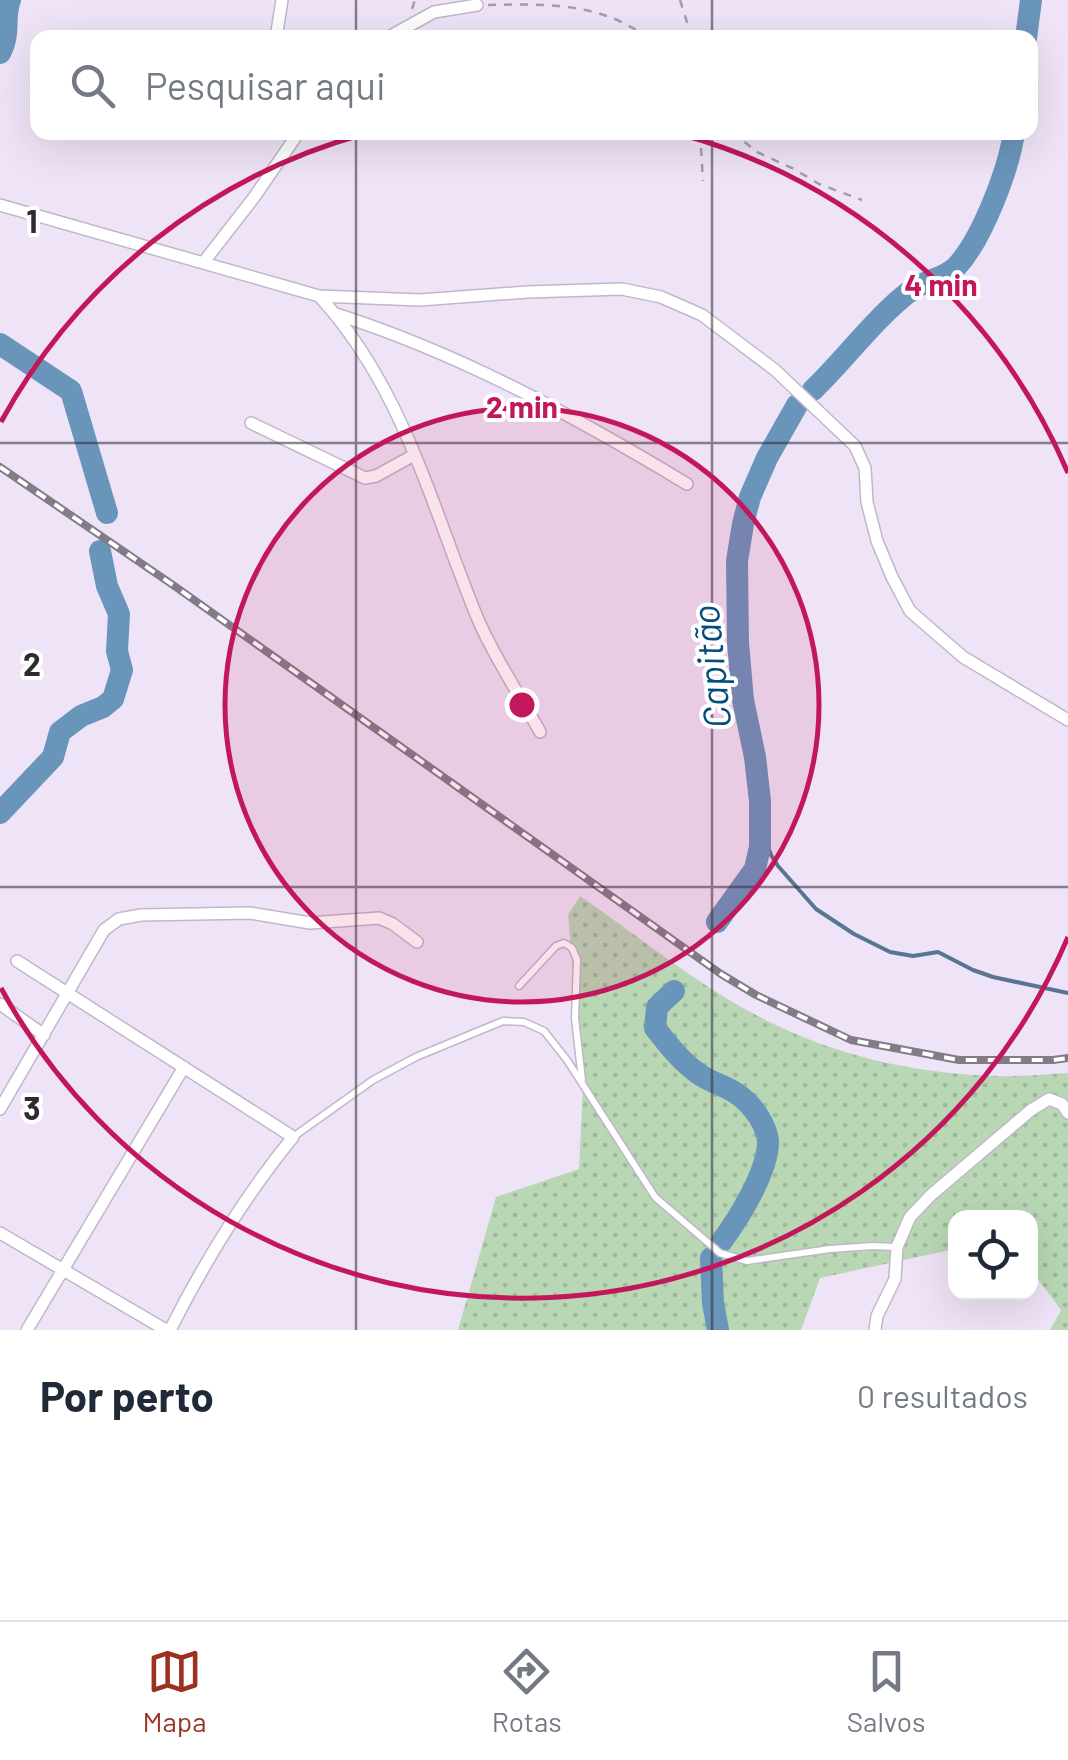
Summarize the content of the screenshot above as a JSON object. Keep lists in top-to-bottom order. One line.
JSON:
{"water":["Capitão"],"page":{"search":"Pesquisar aqui","heading":["Por perto","0 resultados"],"nav":["Mapa","Rotas","Salvos"]},"grid":{"rows":["1","2","3"]},"rings":["4 min","2 min"]}
